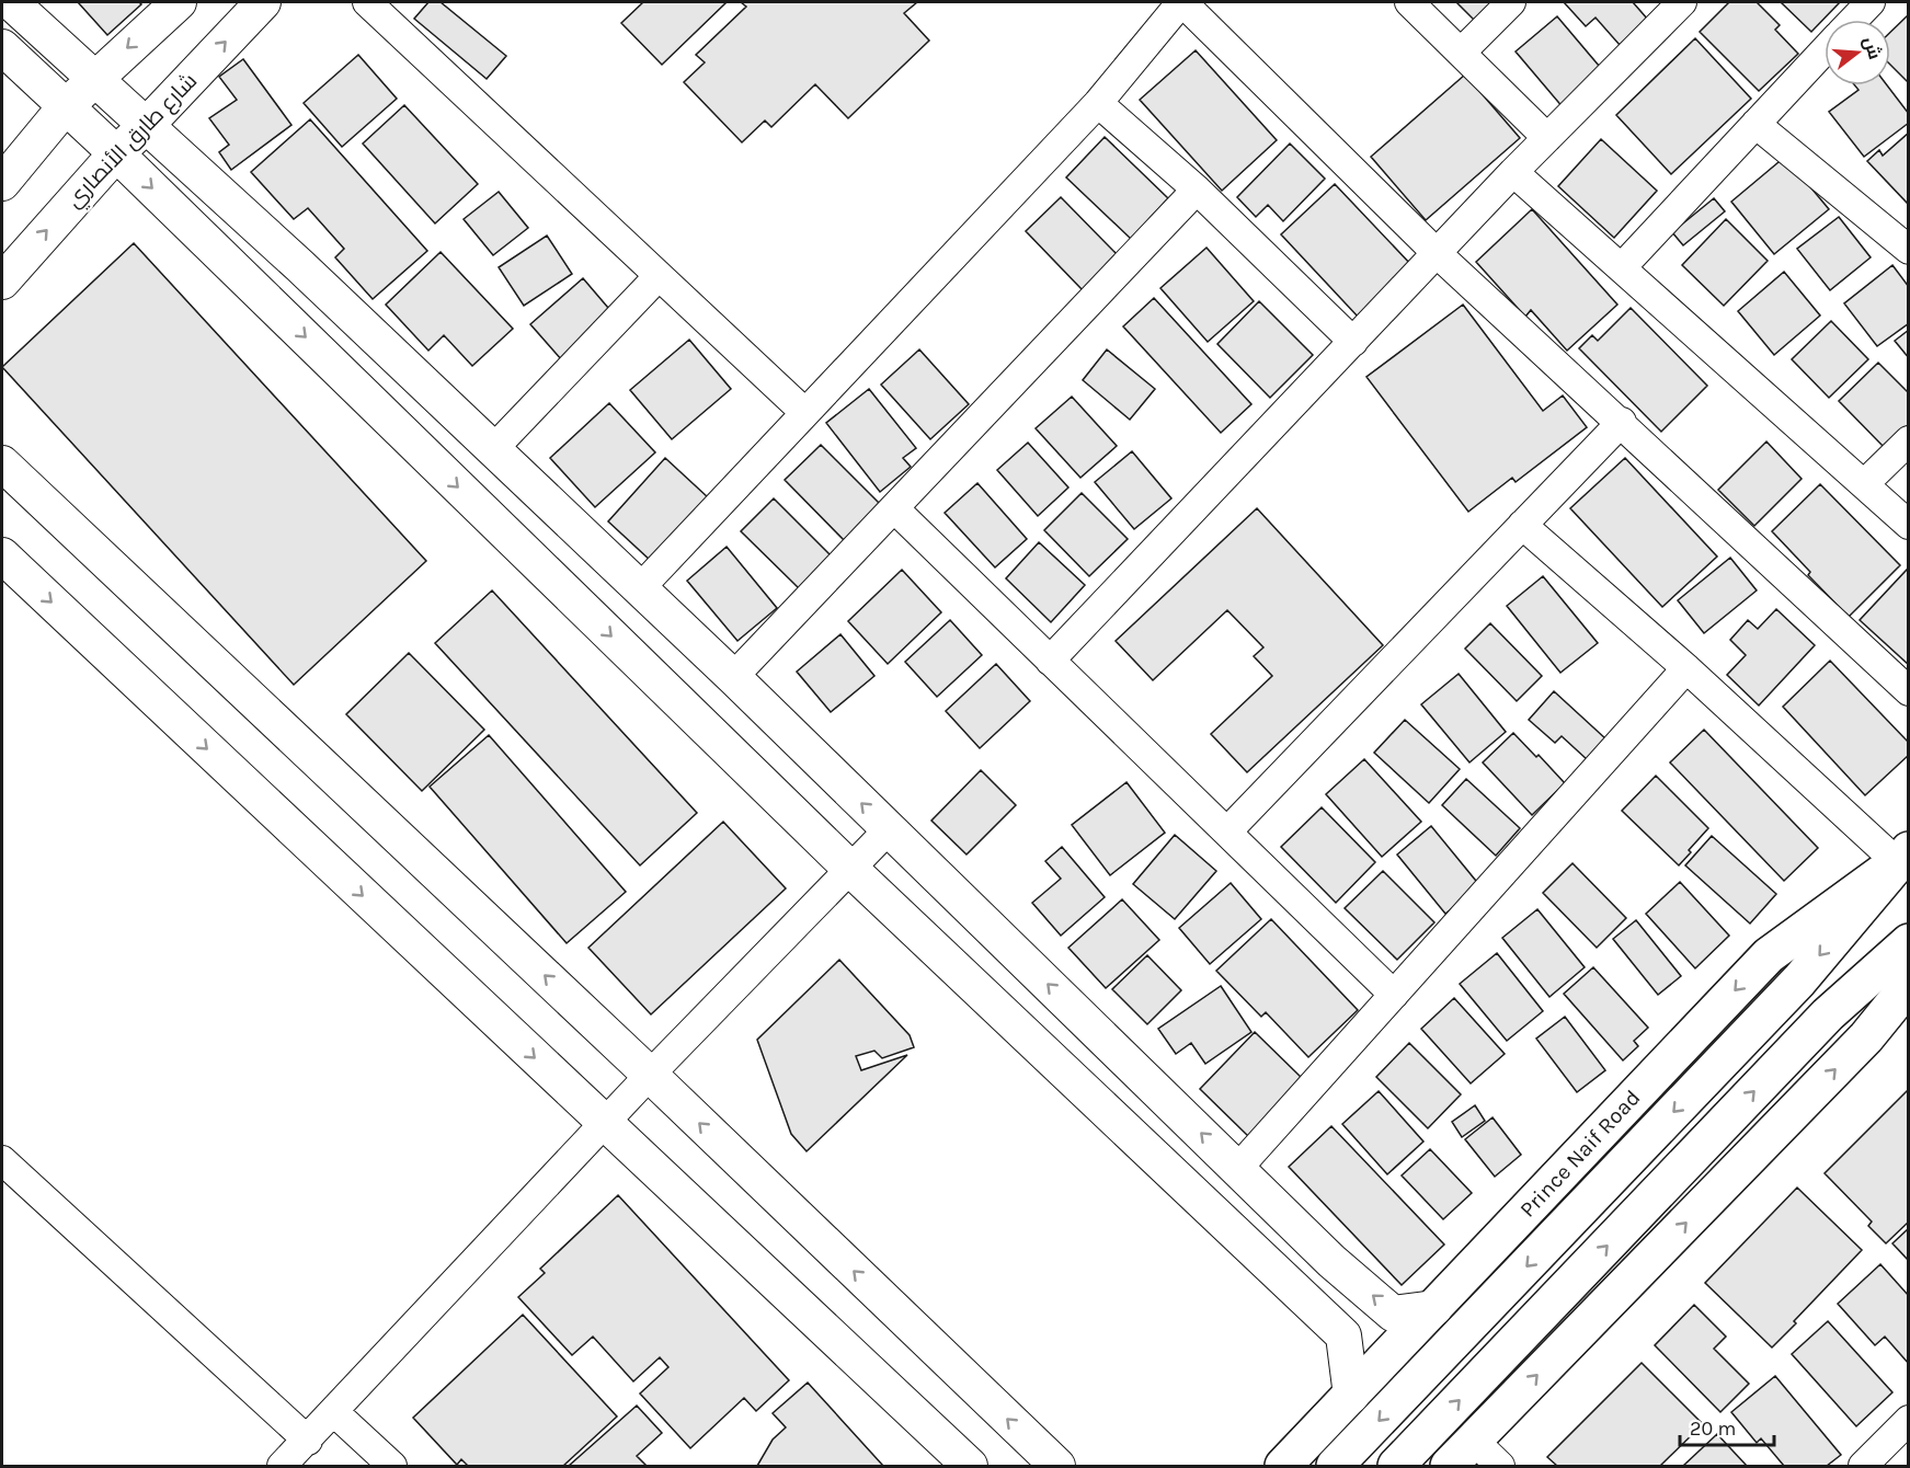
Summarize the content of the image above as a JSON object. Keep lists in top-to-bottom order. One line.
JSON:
{"streets":{"main road":["Prince Naif Road"],"street":["شارع طارق الأنصاري"]},"scale_bar":"20 m","north":"right"}
